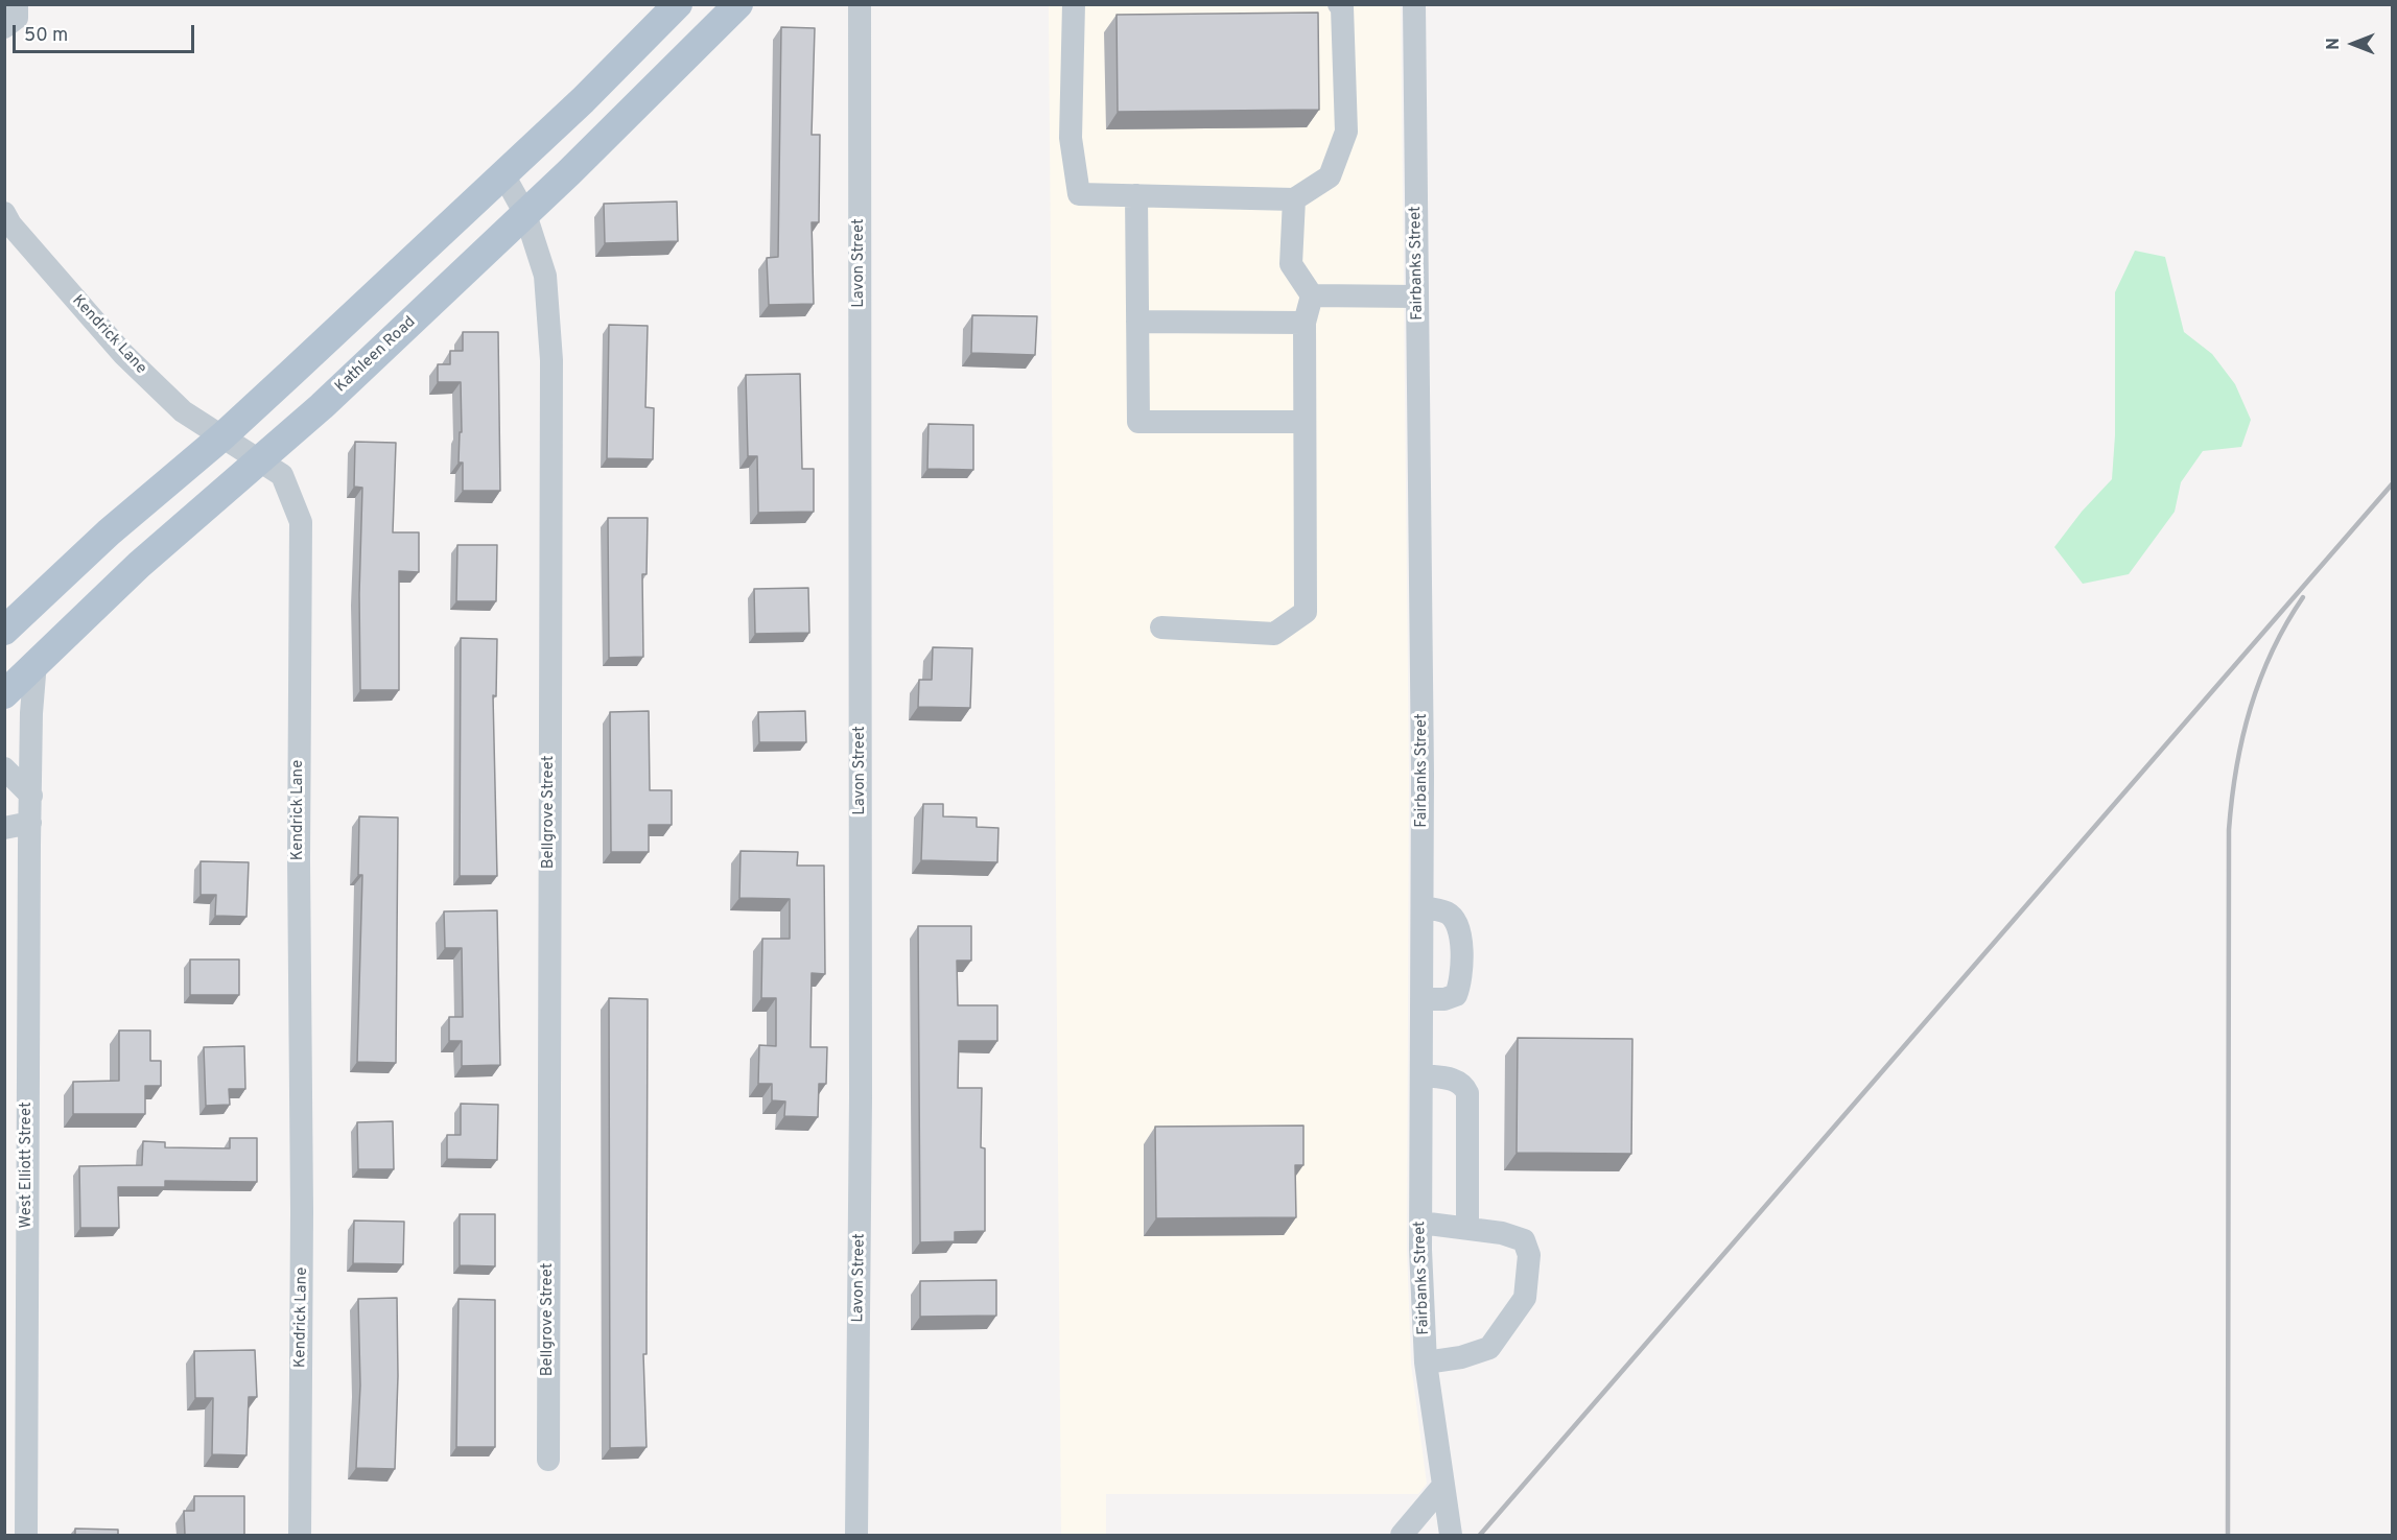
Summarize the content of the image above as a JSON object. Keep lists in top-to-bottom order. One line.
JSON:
{"streets":{"main road":["Kathleen Road"],"street":["Lavon Street","Fairbanks Street","Kendrick Lane","Bellgrove Street","West Elliott Street"]},"crossings":[["Kendrick Lane","Kathleen Road"],["Kathleen Road","Bellgrove Street"],["Kathleen Road","West Elliott Street"]],"scale_bar":"50 m","north":"left"}
